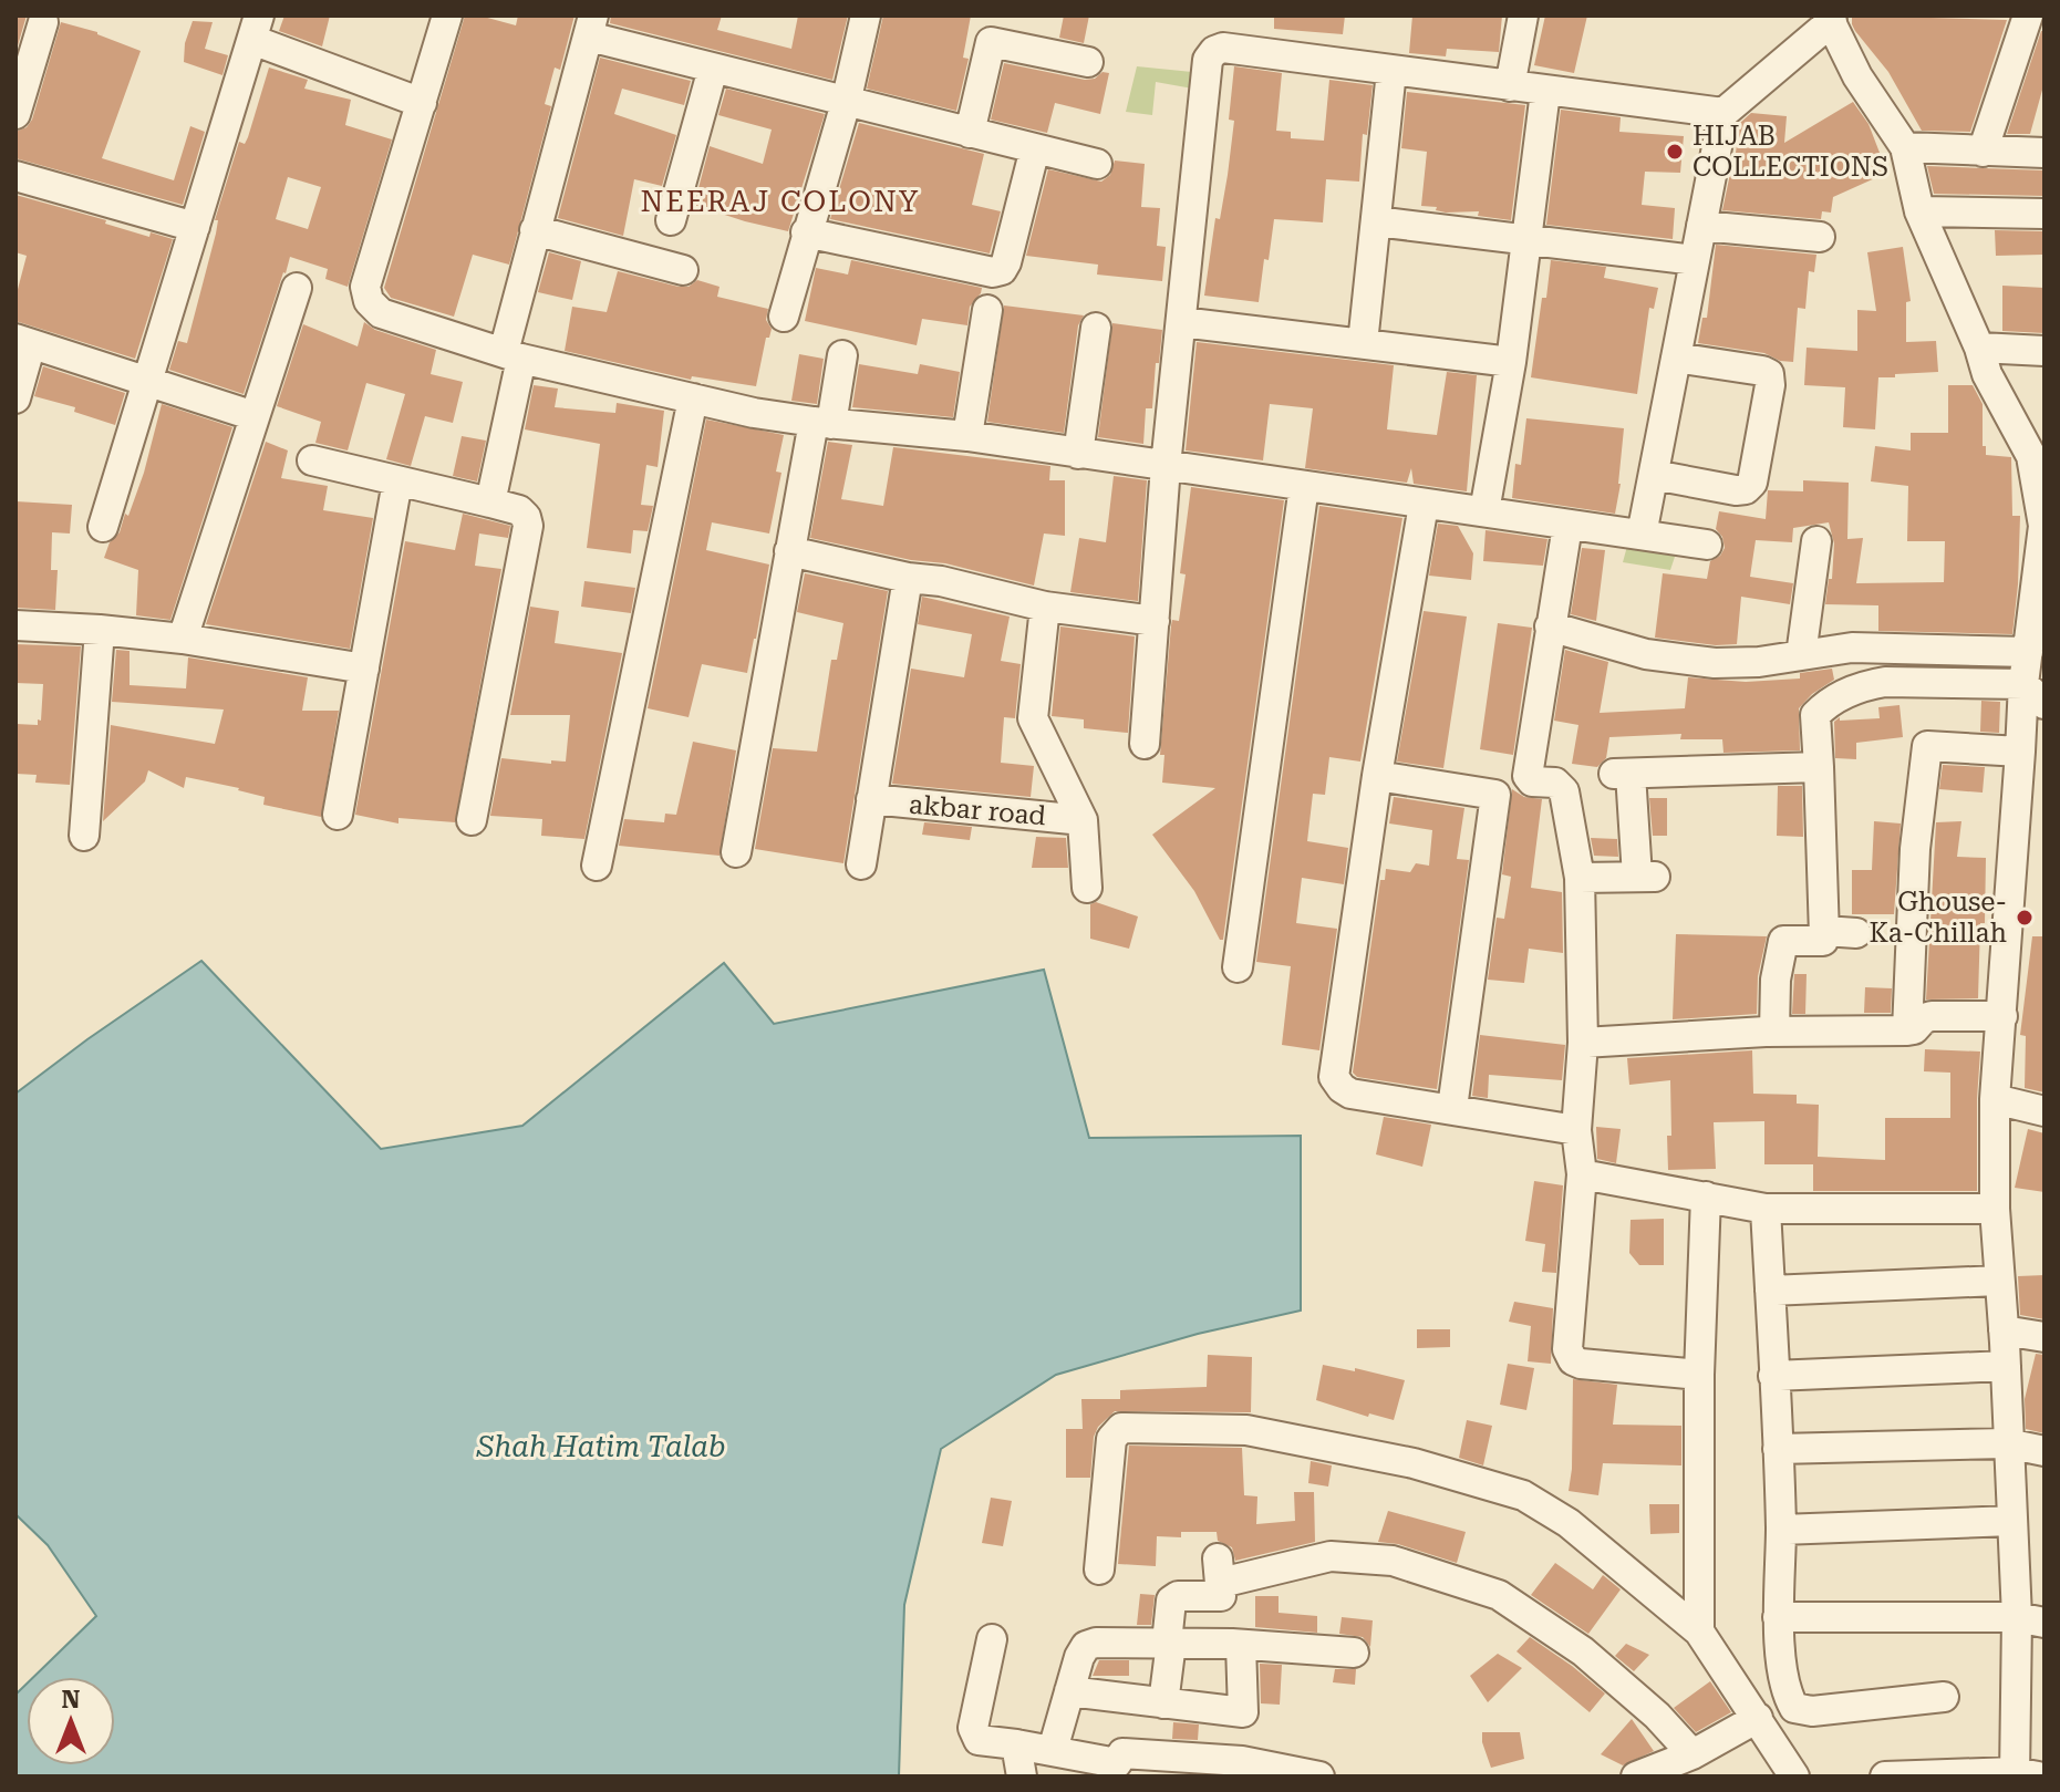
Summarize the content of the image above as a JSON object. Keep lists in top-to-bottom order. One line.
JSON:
{"streets":{"street":["akbar road"]},"districts":["NEERAJ COLONY"],"water":["Shah Hatim Talab"],"places":["HIJAB COLLECTIONS","Ghouse- Ka-Chillah"],"north":"top"}
